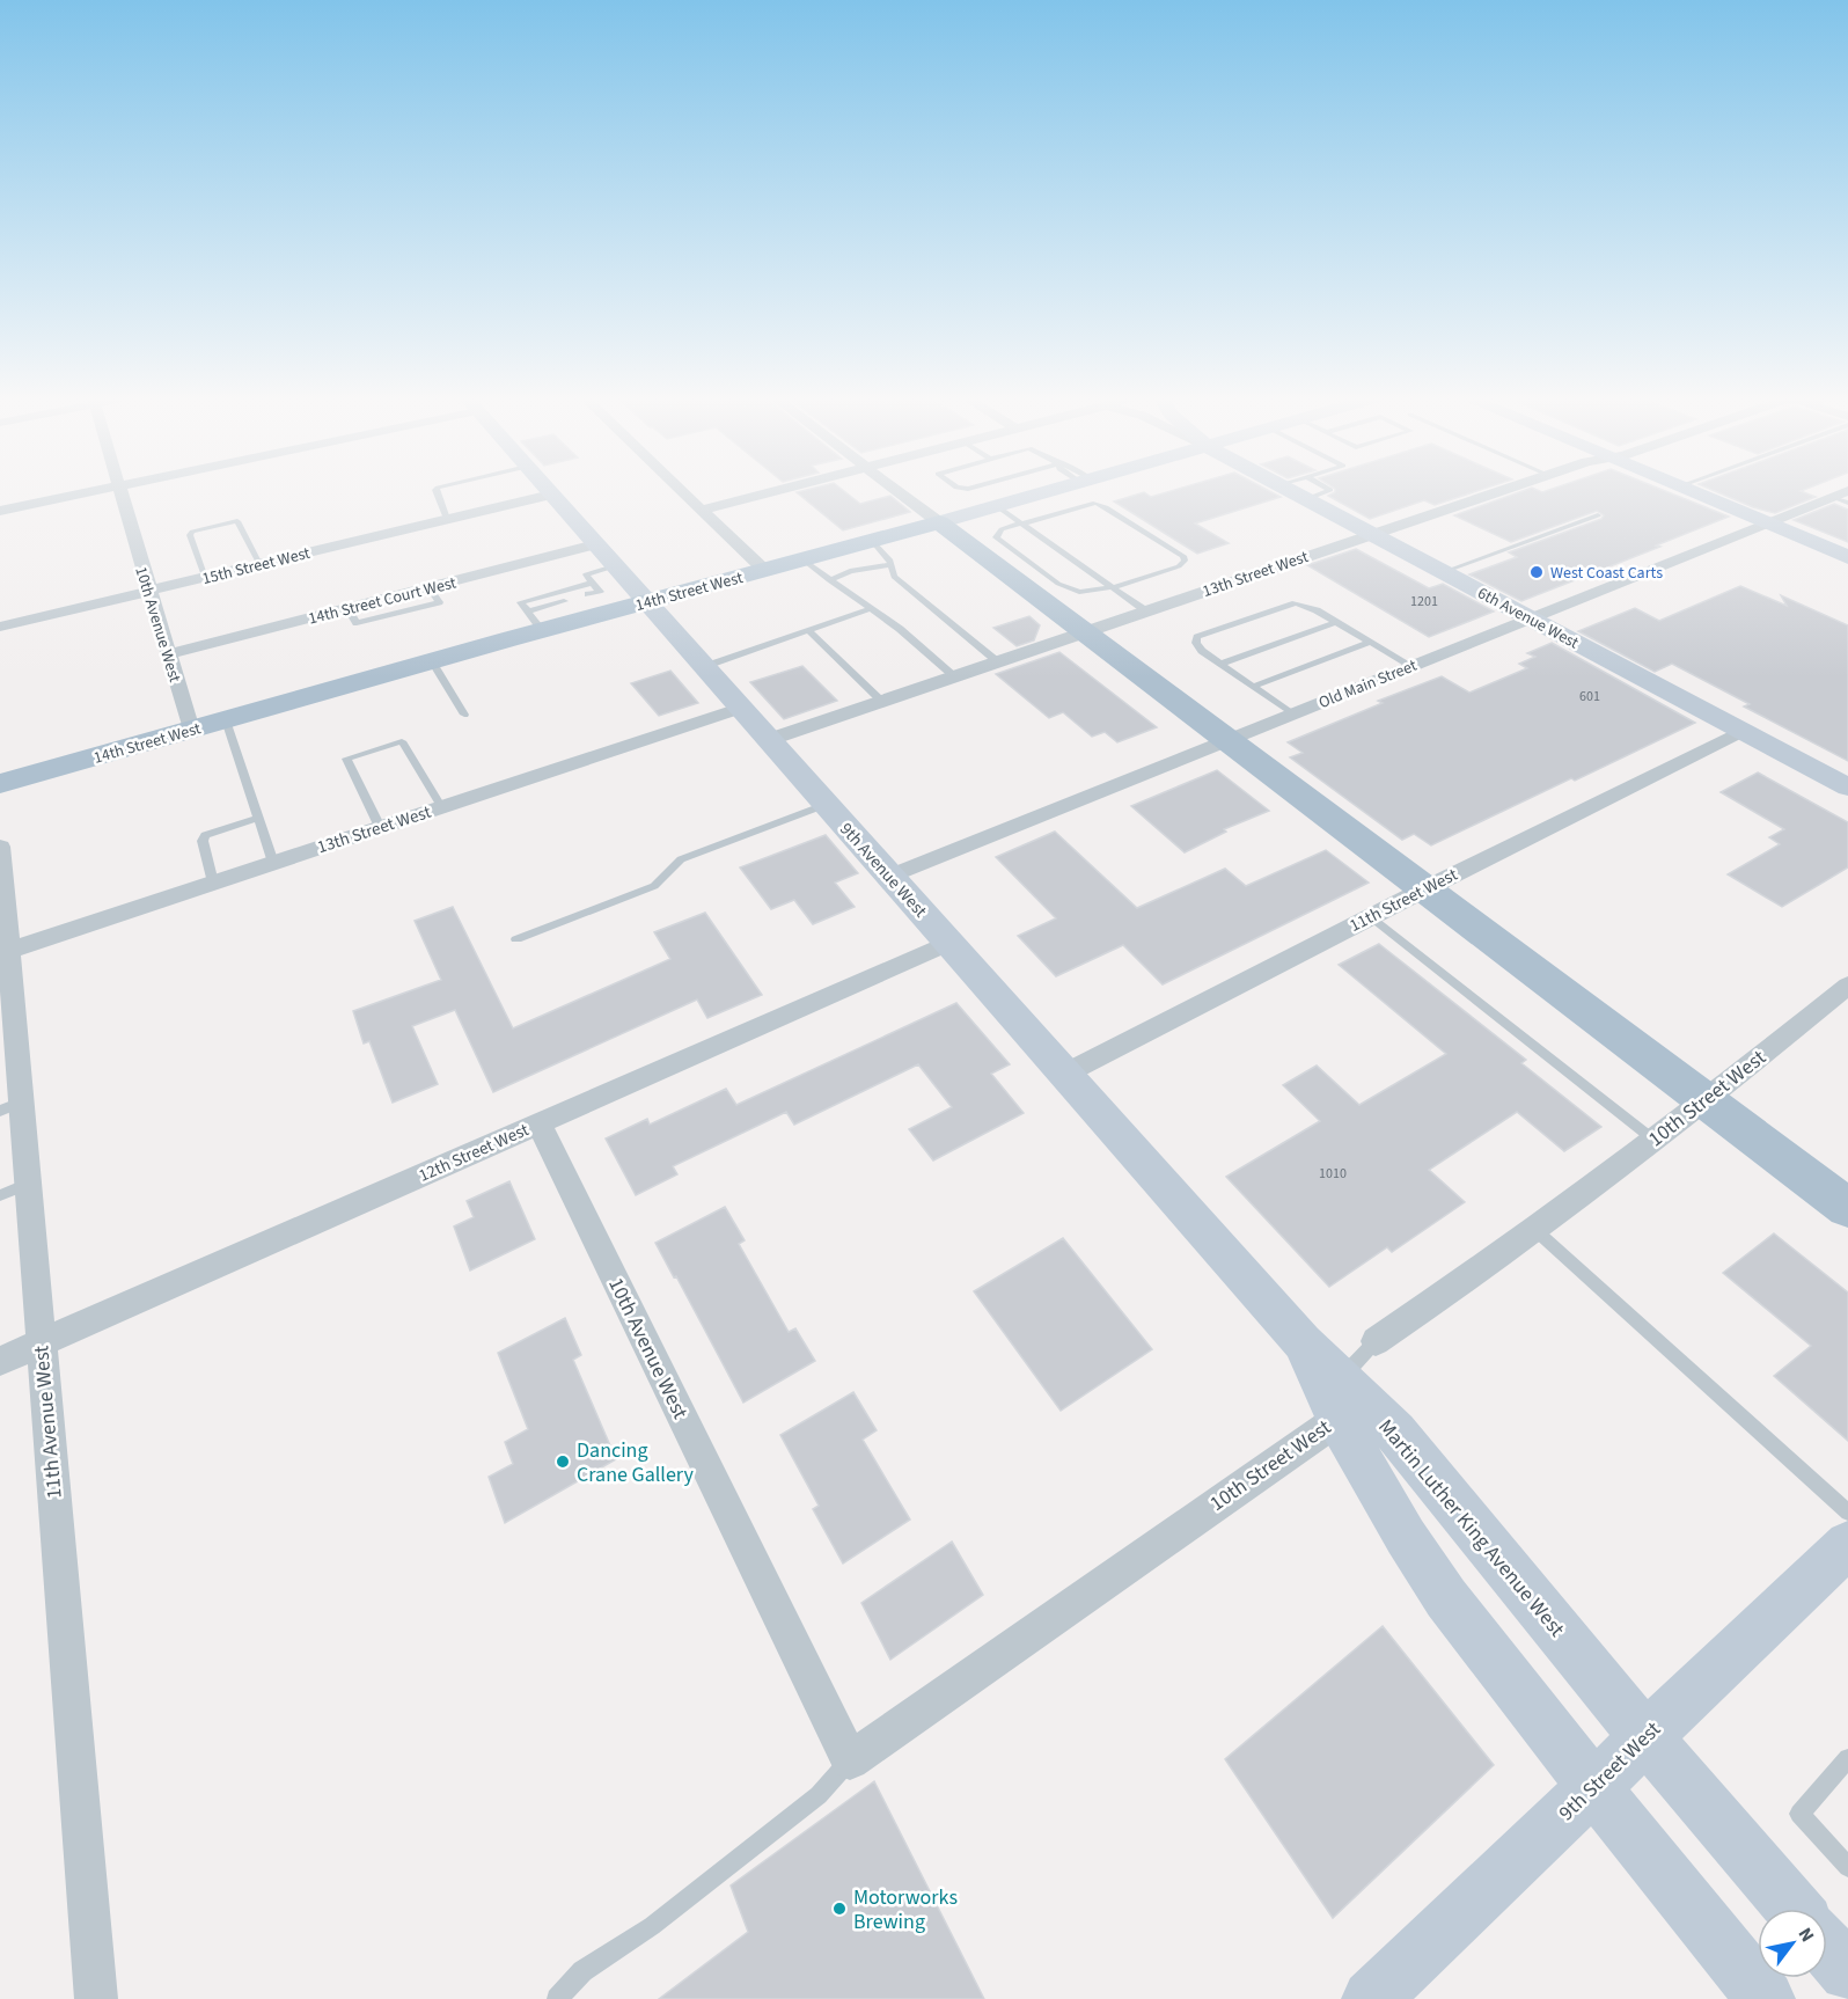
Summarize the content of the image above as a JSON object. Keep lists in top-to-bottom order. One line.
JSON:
{"streets":{"main road":["14th Street West","6th Avenue West","9th Avenue West","Martin Luther King Avenue West","9th Street West"],"street":["15th Street West","13th Street West","14th Street Court West","10th Avenue West","Old Main Street","11th Street West","10th Street West","12th Street West","11th Avenue West"]},"crossings":[["15th Street West","10th Avenue West"],["15th Street West","9th Avenue West"],["13th Street West","6th Avenue West"],["13th Street West","9th Avenue West"],["13th Street West","11th Avenue West"],["14th Street West","10th Avenue West"],["14th Street West","9th Avenue West"],["14th Street Court West","10th Avenue West"],["14th Street Court West","9th Avenue West"],["6th Avenue West","Old Main Street"],["6th Avenue West","11th Street West"],["10th Avenue West","10th Street West"],["10th Avenue West","12th Street West"],["Old Main Street","9th Avenue West"],["9th Avenue West","11th Street West"],["9th Avenue West","12th Street West"],["9th Avenue West","Martin Luther King Avenue West"],["10th Street West","Martin Luther King Avenue West"],["12th Street West","11th Avenue West"],["Martin Luther King Avenue West","9th Street West"]],"places":["West Coast Carts","Dancing Crane Gallery","Motorworks Brewing"],"house_numbers":["1201","601","1010"],"north":"top right"}
